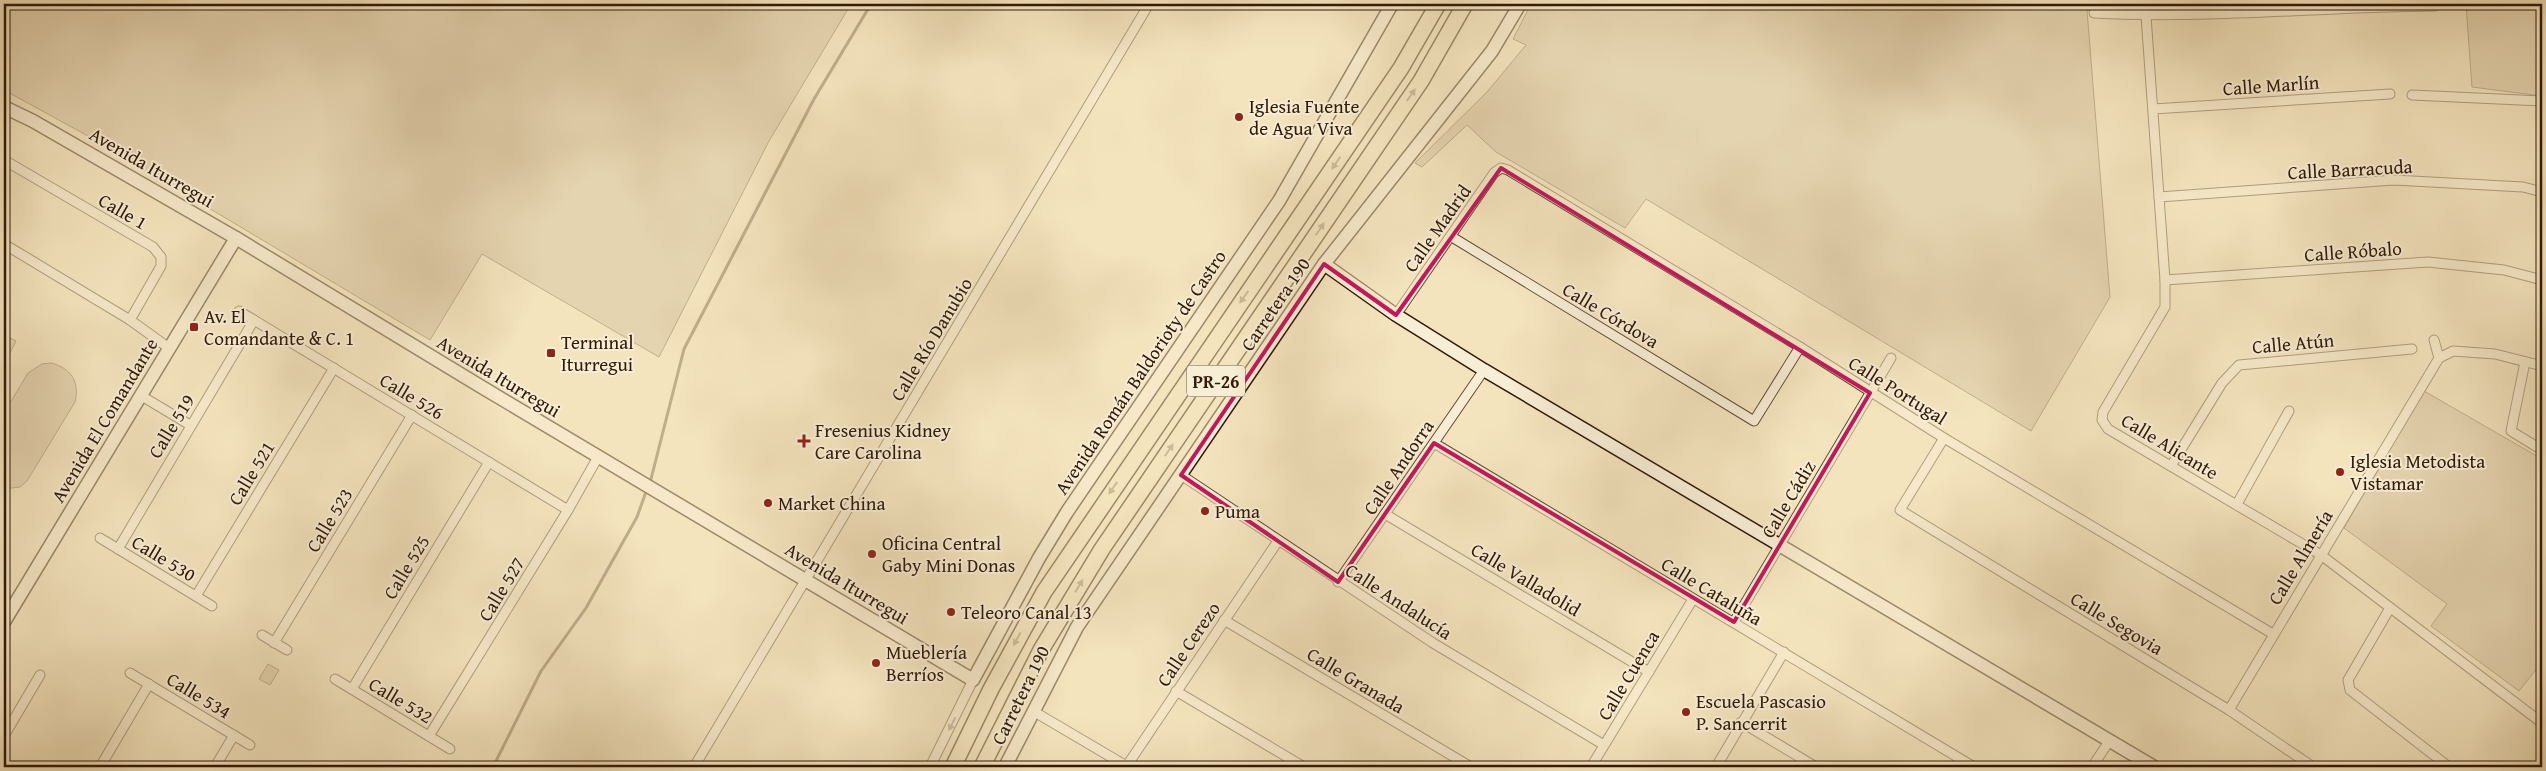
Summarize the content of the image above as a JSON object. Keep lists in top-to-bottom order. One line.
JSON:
{"streets":{"highway":["PR-26"],"street":["Calle Marlín","Avenida Iturregui","Calle Barracuda","Calle 1","Calle Madrid","Calle Róbalo","Carretera 190","Calle Córdova","Calle Río Danubio","Calle Atún","Avenida Román Baldorioty de Castro","Calle Portugal","Calle 526","Avenida El Comandante","Calle 519","Calle Alicante","Calle Andorra","Calle 521","Calle Cádiz","Calle 523","Calle Almería","Calle 530","Calle 525","Calle Valladolid","Calle 527","Calle Cataluña","Calle Andalucía","Calle Segovia","Calle Cerezo","Calle Cuenca","Calle Granada","Calle 534","Calle 532"]},"crossings":[["Calle Marlín","Calle Alicante"],["Avenida Iturregui","Calle Río Danubio"],["Avenida Iturregui","Avenida Román Baldorioty de Castro"],["Avenida Iturregui","Avenida El Comandante"],["Avenida Iturregui","Calle 527"],["Calle Barracuda","Calle Alicante"],["Calle Madrid","Calle Córdova"],["Calle Madrid","Calle Portugal"],["Calle Róbalo","Calle Alicante"],["Carretera 190","Calle Andalucía"],["Calle Córdova","Calle Portugal"],["Calle Atún","Calle Alicante"],["Calle Portugal","Calle Cádiz"],["Calle Portugal","Calle Almería"],["Calle Portugal","Calle Segovia"],["Calle 526","Calle 519"],["Calle 526","Calle 521"],["Calle 526","Calle 523"],["Calle 526","Calle 525"],["Calle 526","Calle 527"],["Calle 519","Calle 530"],["Calle Alicante","Calle Almería"],["Calle Andorra","Calle Valladolid"],["Calle Andorra","Calle Cataluña"],["Calle Andorra","Calle Andalucía"],["Calle 521","Calle 530"],["Calle Cádiz","Calle Cataluña"],["Calle Almería","Calle Segovia"],["Calle 525","Calle 532"],["Calle Valladolid","Calle Cuenca"],["Calle 527","Calle 532"],["Calle Cataluña","Calle Cuenca"],["Calle Andalucía","Calle Cerezo"],["Calle Andalucía","Calle Cuenca"],["Calle Cerezo","Calle Granada"]],"places":{"other":["Iglesia Fuente de Agua Viva","Iglesia Metodista Vistamar","Market China","Puma","Oficina Central Gaby Mini Donas","Teleoro Canal 13","Mueblería Berríos","Escuela Pascasio P. Sancerrit"],"transit":["Av. El Comandante & C. 1","Terminal Iturregui"],"health":["Fresenius Kidney Care Carolina"]}}
